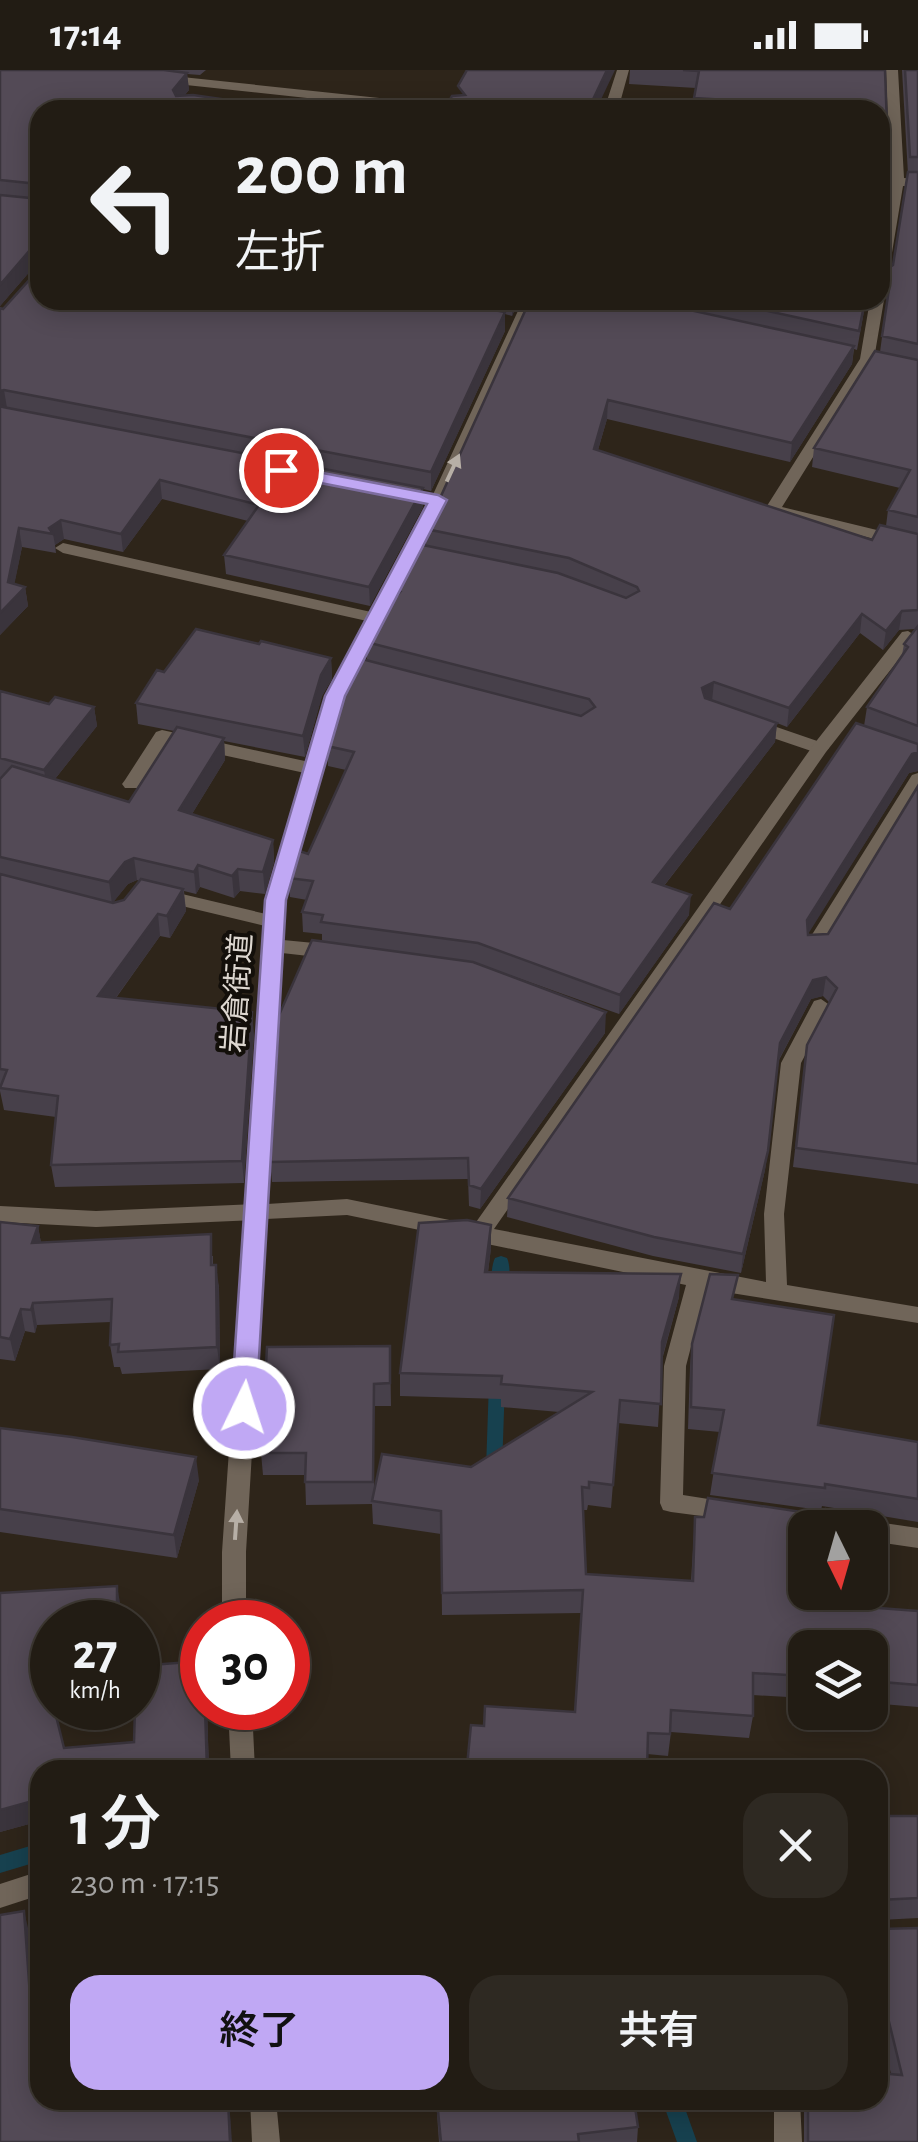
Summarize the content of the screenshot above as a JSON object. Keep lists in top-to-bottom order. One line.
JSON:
{"streets":{"street":["岩倉街道"]},"one_way":["岩倉街道"],"north":"bottom","page":{"status":"17:14","turn":["200 m","左折"],"speed":"27 km/h","limit":"30","heading":["1 分","230 m · 17:15"],"buttons":["終了","共有"]}}
